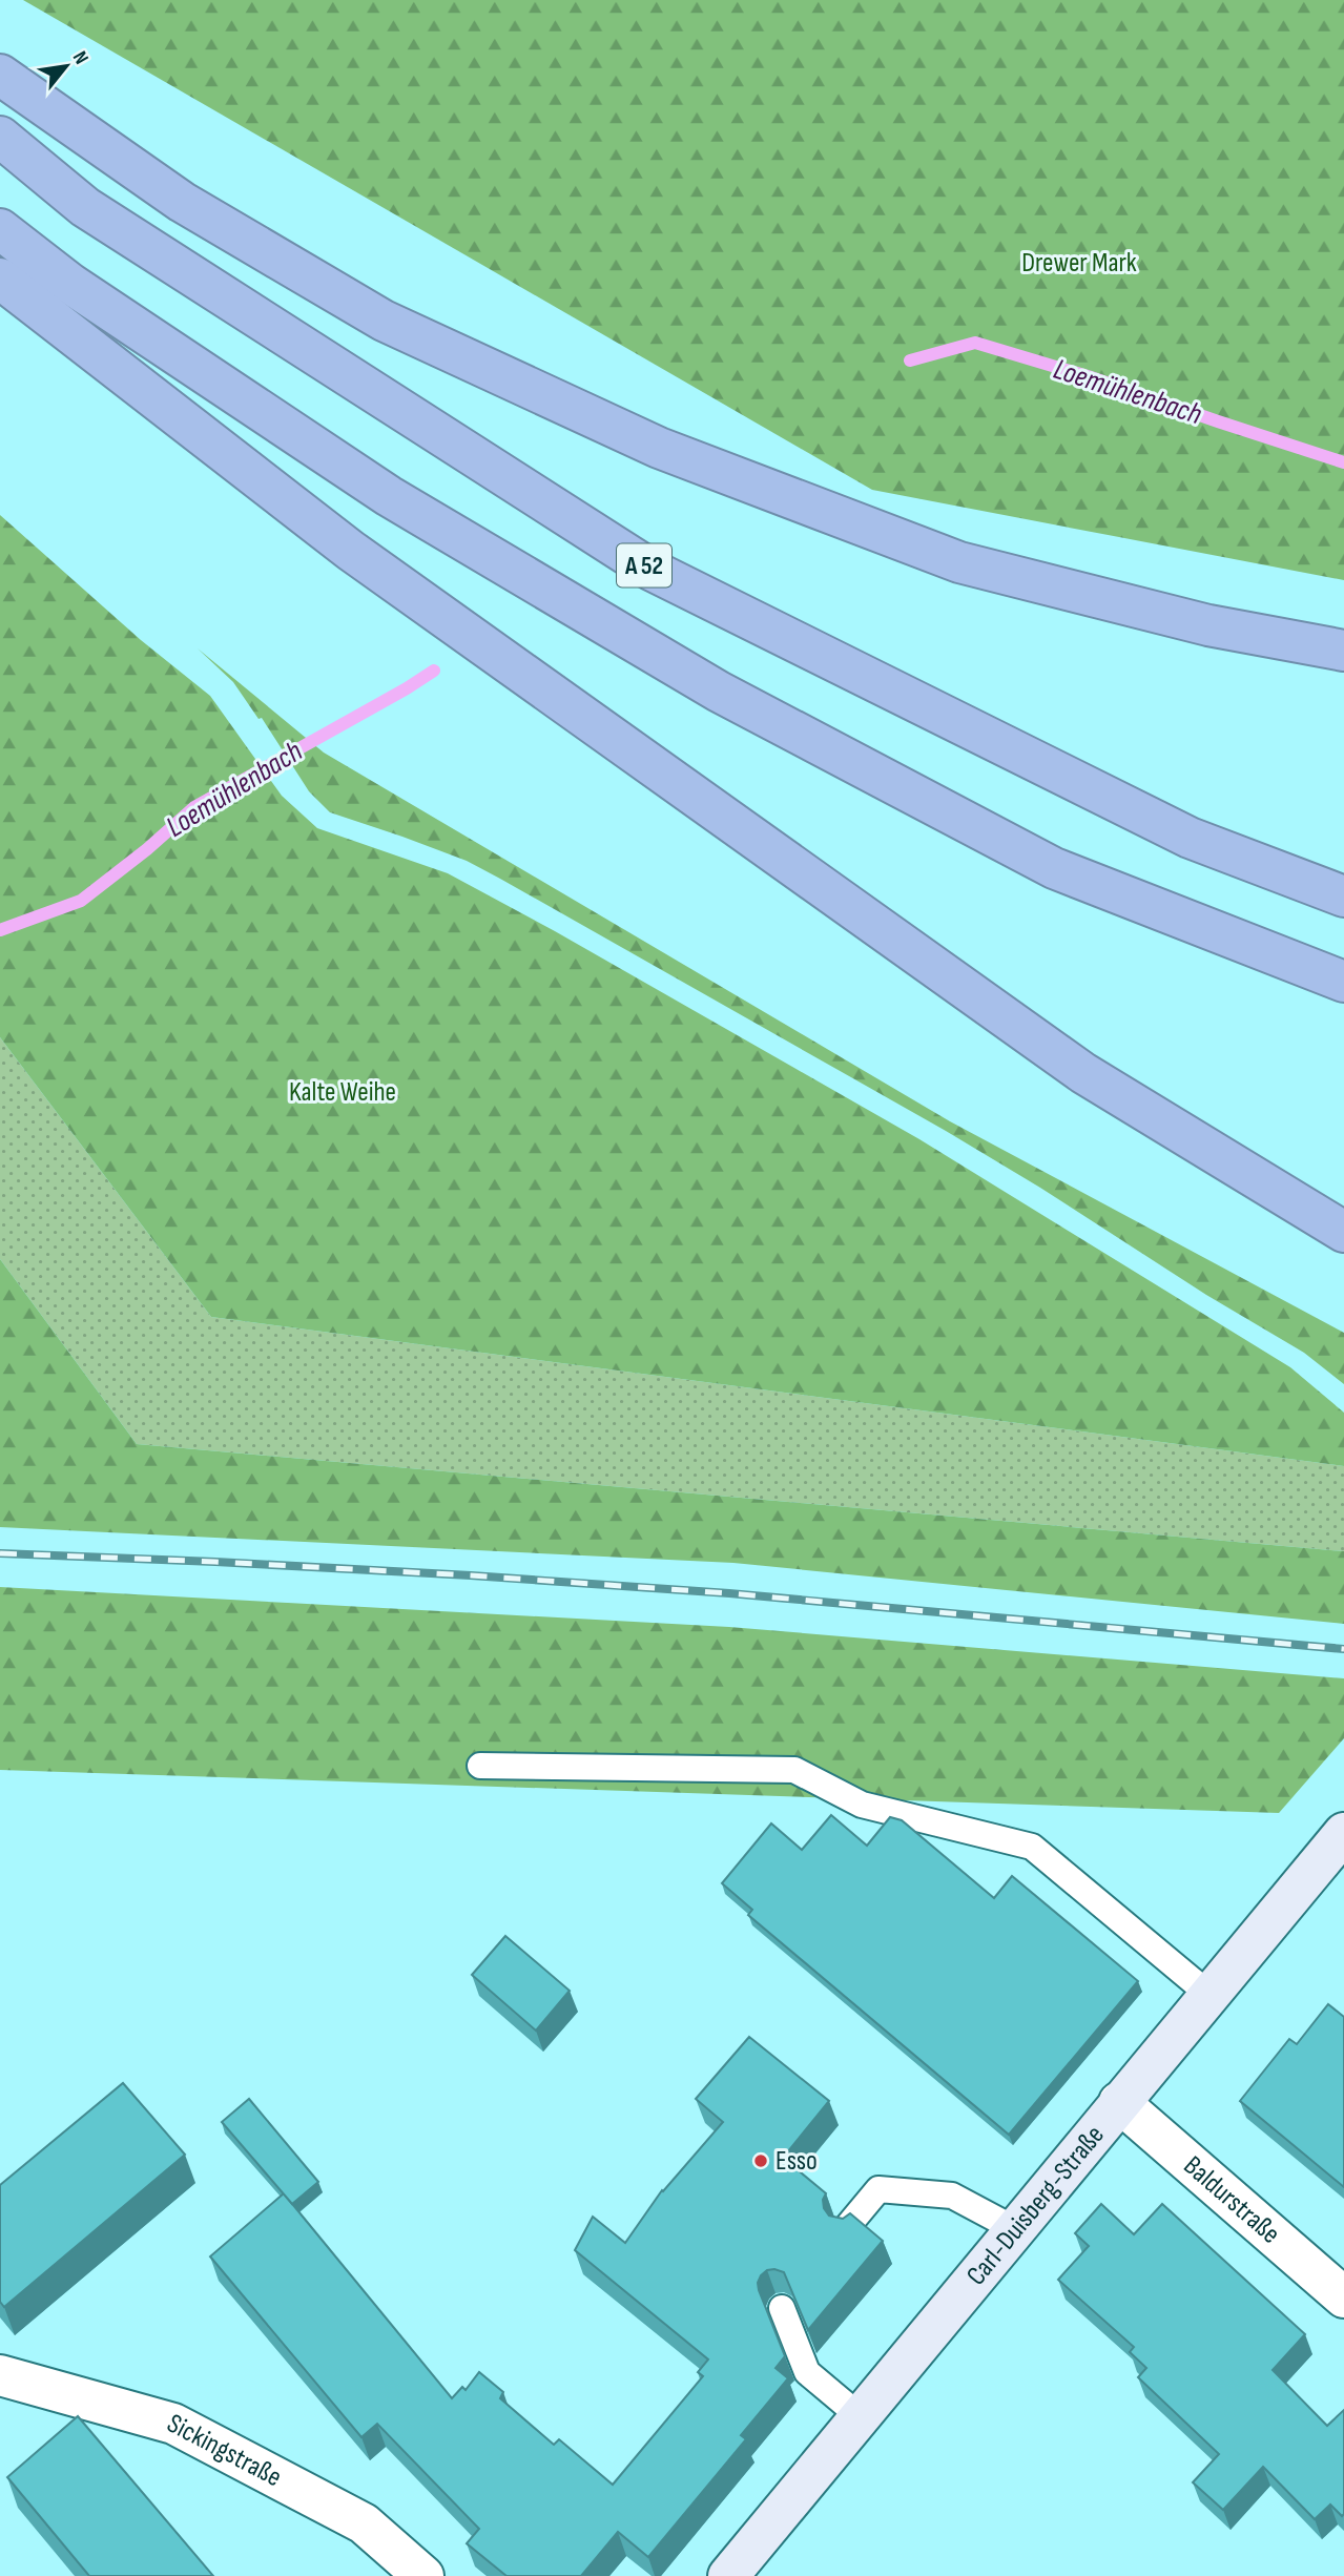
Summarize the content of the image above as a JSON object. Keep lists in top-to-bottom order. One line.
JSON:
{"streets":{"highway":["A 52"],"main road":["Carl-Duisberg-Straße"],"street":["Baldurstraße","Sickingstraße"]},"crossings":[["Baldurstraße","Carl-Duisberg-Straße"]],"water":["Loemühlenbach"],"parks":["Drewer Mark","Kalte Weihe"],"places":["Esso"],"north":"top right"}
